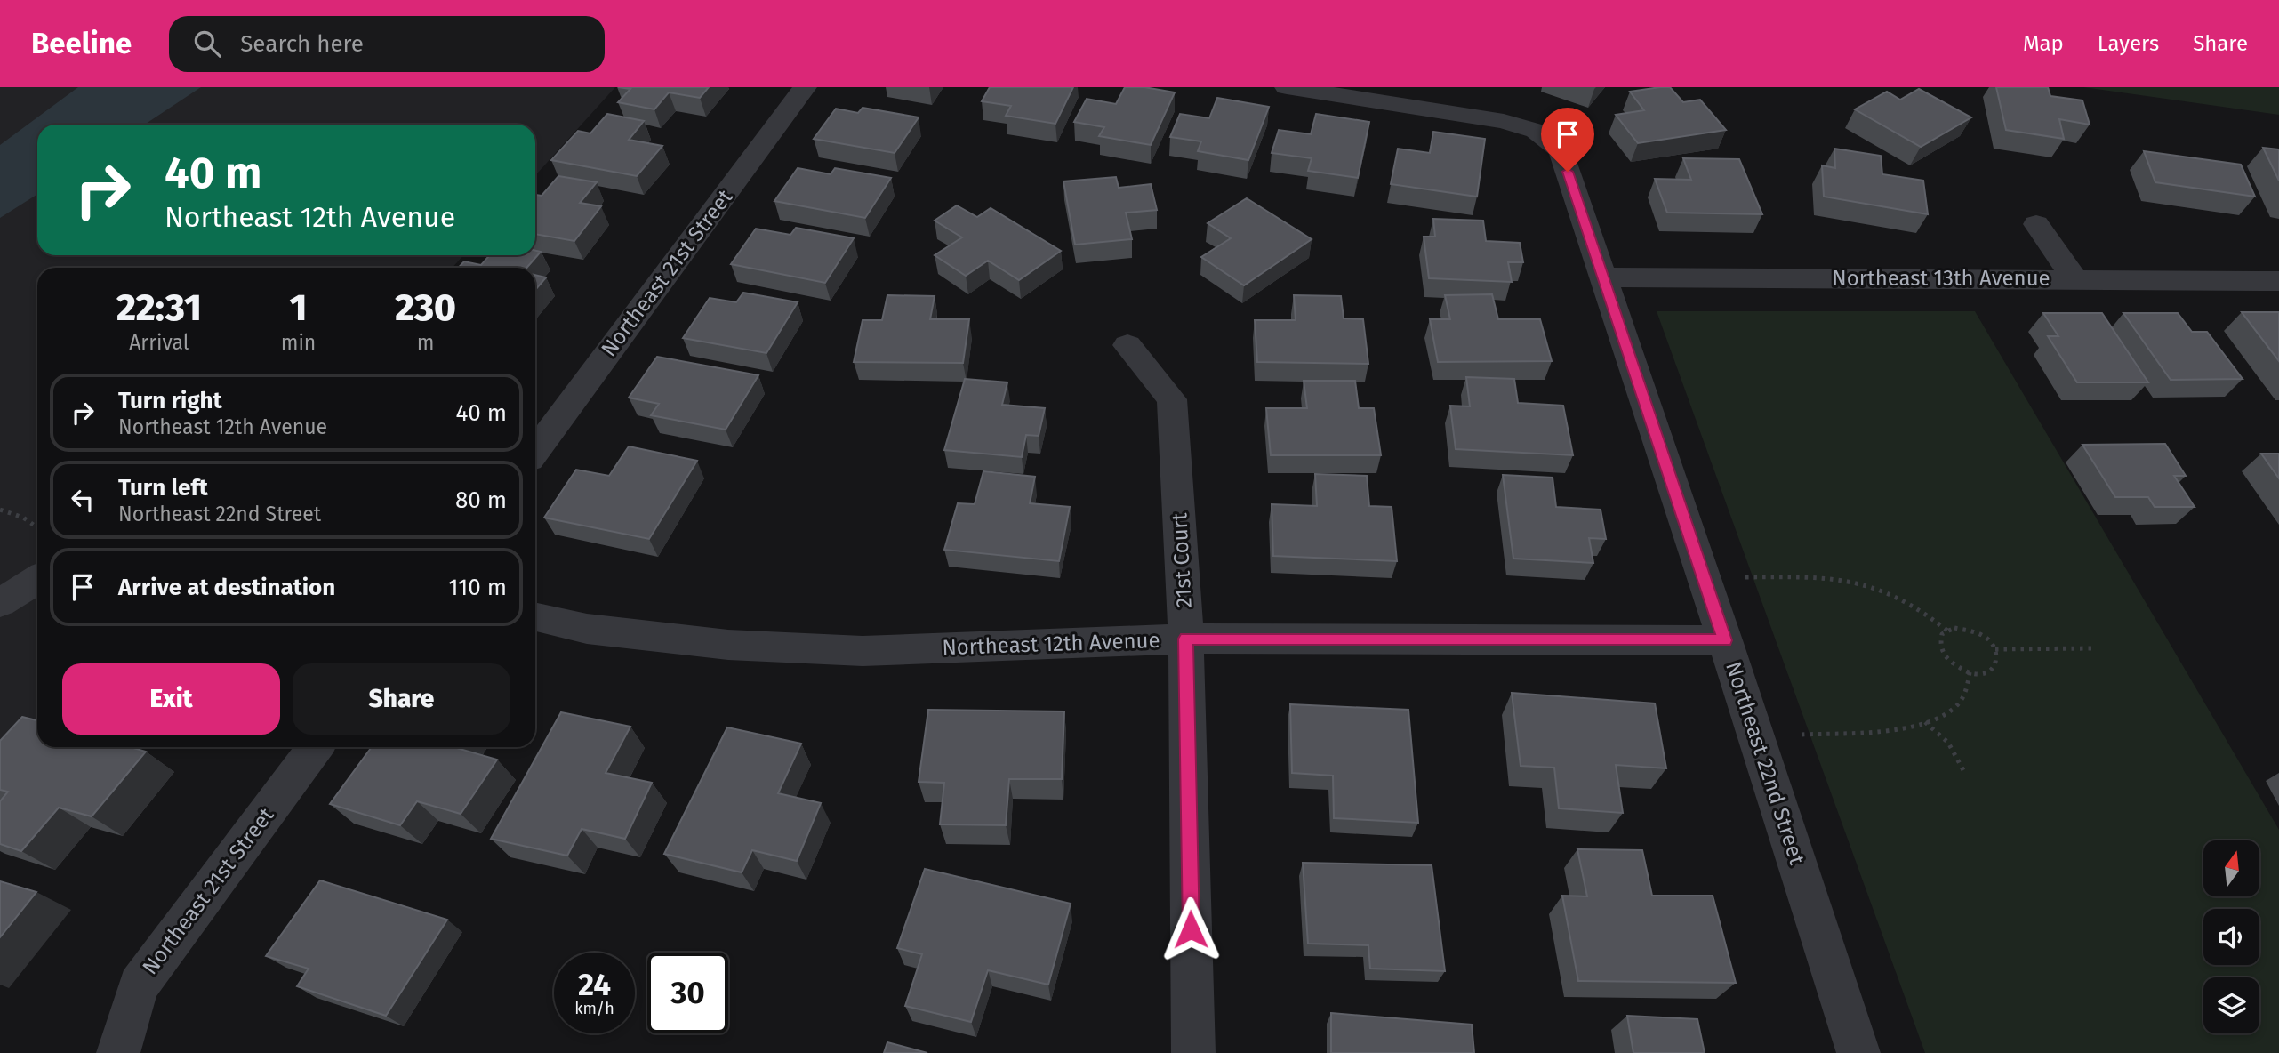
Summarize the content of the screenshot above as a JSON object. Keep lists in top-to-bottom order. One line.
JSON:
{"streets":{"street":["Northeast 21st Street","Northeast 13th Avenue","21st Court","Northeast 12th Avenue","Northeast 22nd Street"]},"crossings":[["Northeast 13th Avenue","Northeast 22nd Street"],["21st Court","Northeast 12th Avenue"],["Northeast 12th Avenue","Northeast 22nd Street"]],"north":"top","page":{"header":"Beeline","search":"Search here","nav":["Map","Layers","Share"],"turn":["40 m","Northeast 12th Avenue"],"eta":["22:31","Arrival","1","min","230","m"],"list":[{"name":"Turn right","note":"Northeast 12th Avenue","value":"40 m"},{"name":"Turn left","note":"Northeast 22nd Street","value":"80 m"},{"name":"Arrive at destination","value":"110 m"}],"buttons":["Exit","Share"],"speed":"24 km/h","limit":"30"}}
